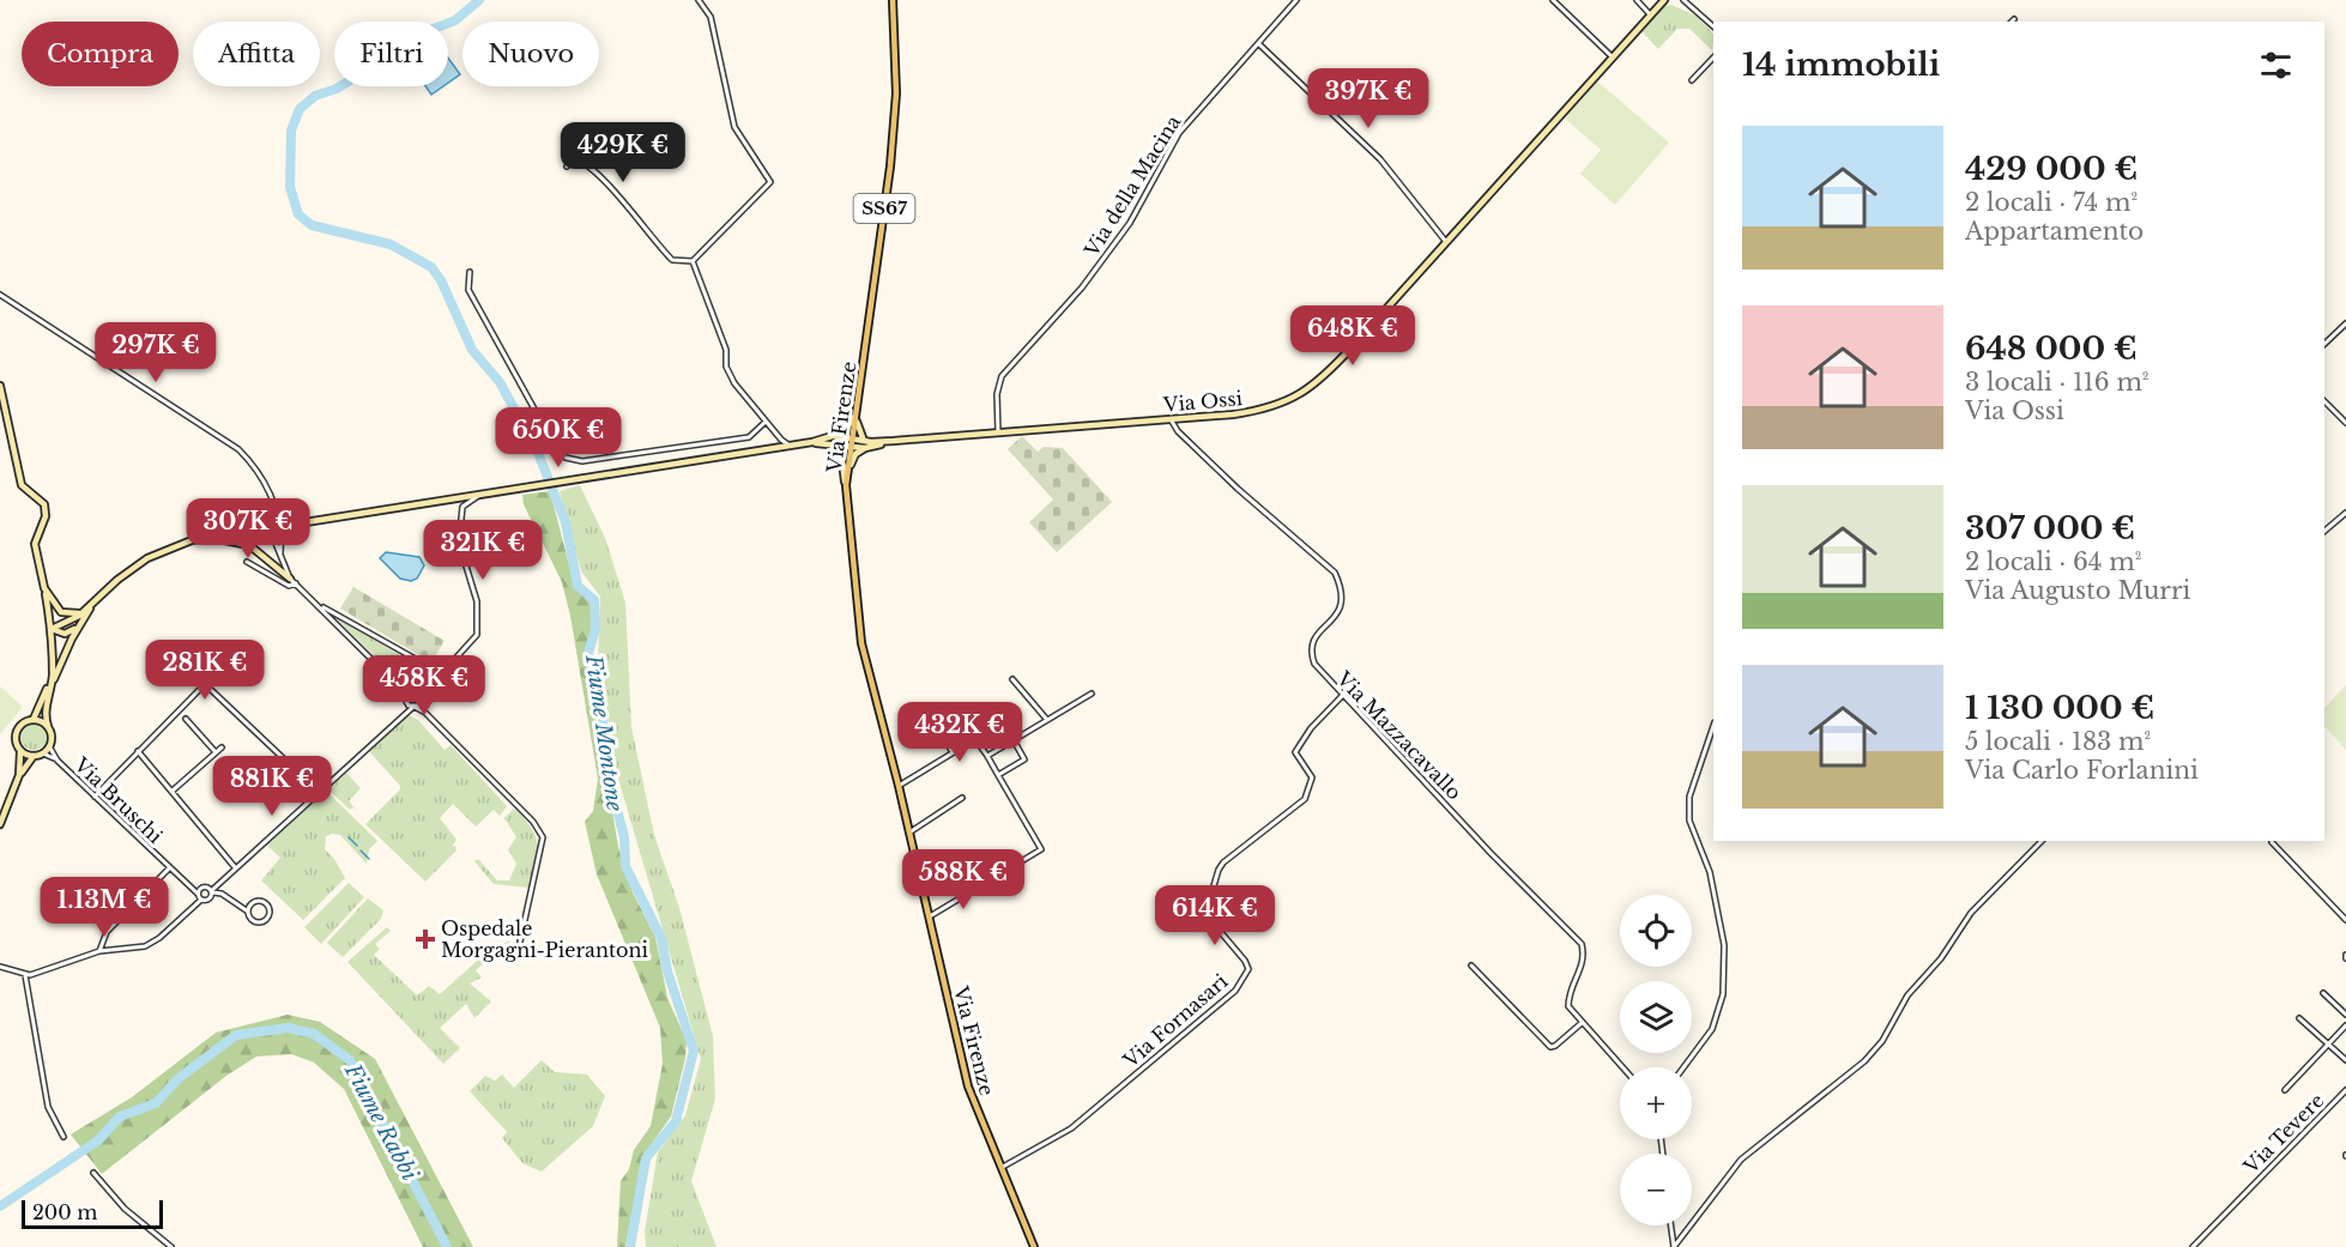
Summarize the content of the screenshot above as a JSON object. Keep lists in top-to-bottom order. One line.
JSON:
{"streets":{"main road":["SS67","Via Firenze"],"street":["Via della Macina","Via Ossi","Via Mazzacavallo","Via Bruschi","Via Fornasari","Via Tevere"]},"crossings":[["Via della Macina","Via Ossi"],["Via Ossi","Via Firenze"],["Via Ossi","Via Mazzacavallo"],["Via Firenze","Via Fornasari"],["Via Mazzacavallo","Via Fornasari"]],"water":["Fiume Montone","Fiume Rabbi"],"places":{"health":["Ospedale Morgagni-Pierantoni"]},"scale_bar":"200 m","page":{"chip":["Compra","Affitta","Filtri","Nuovo"],"heading":"14 immobili","price":["397K €","429K €","648K €","297K €","650K €","307K €","321K €","281K €","458K €","432K €","881K €","588K €","1.13M €","614K €"],"list":[{"name":"429 000 €","note":"2 locali · 74 m² · Appartamento"},{"name":"648 000 €","note":"3 locali · 116 m² · Via Ossi"},{"name":"307 000 €","note":"2 locali · 64 m² · Via Augusto Murri"},{"name":"1 130 000 €","note":"5 locali · 183 m² · Via Carlo Forlanini"}],"map_buttons":["+","−"],"scale":"200 m"}}
